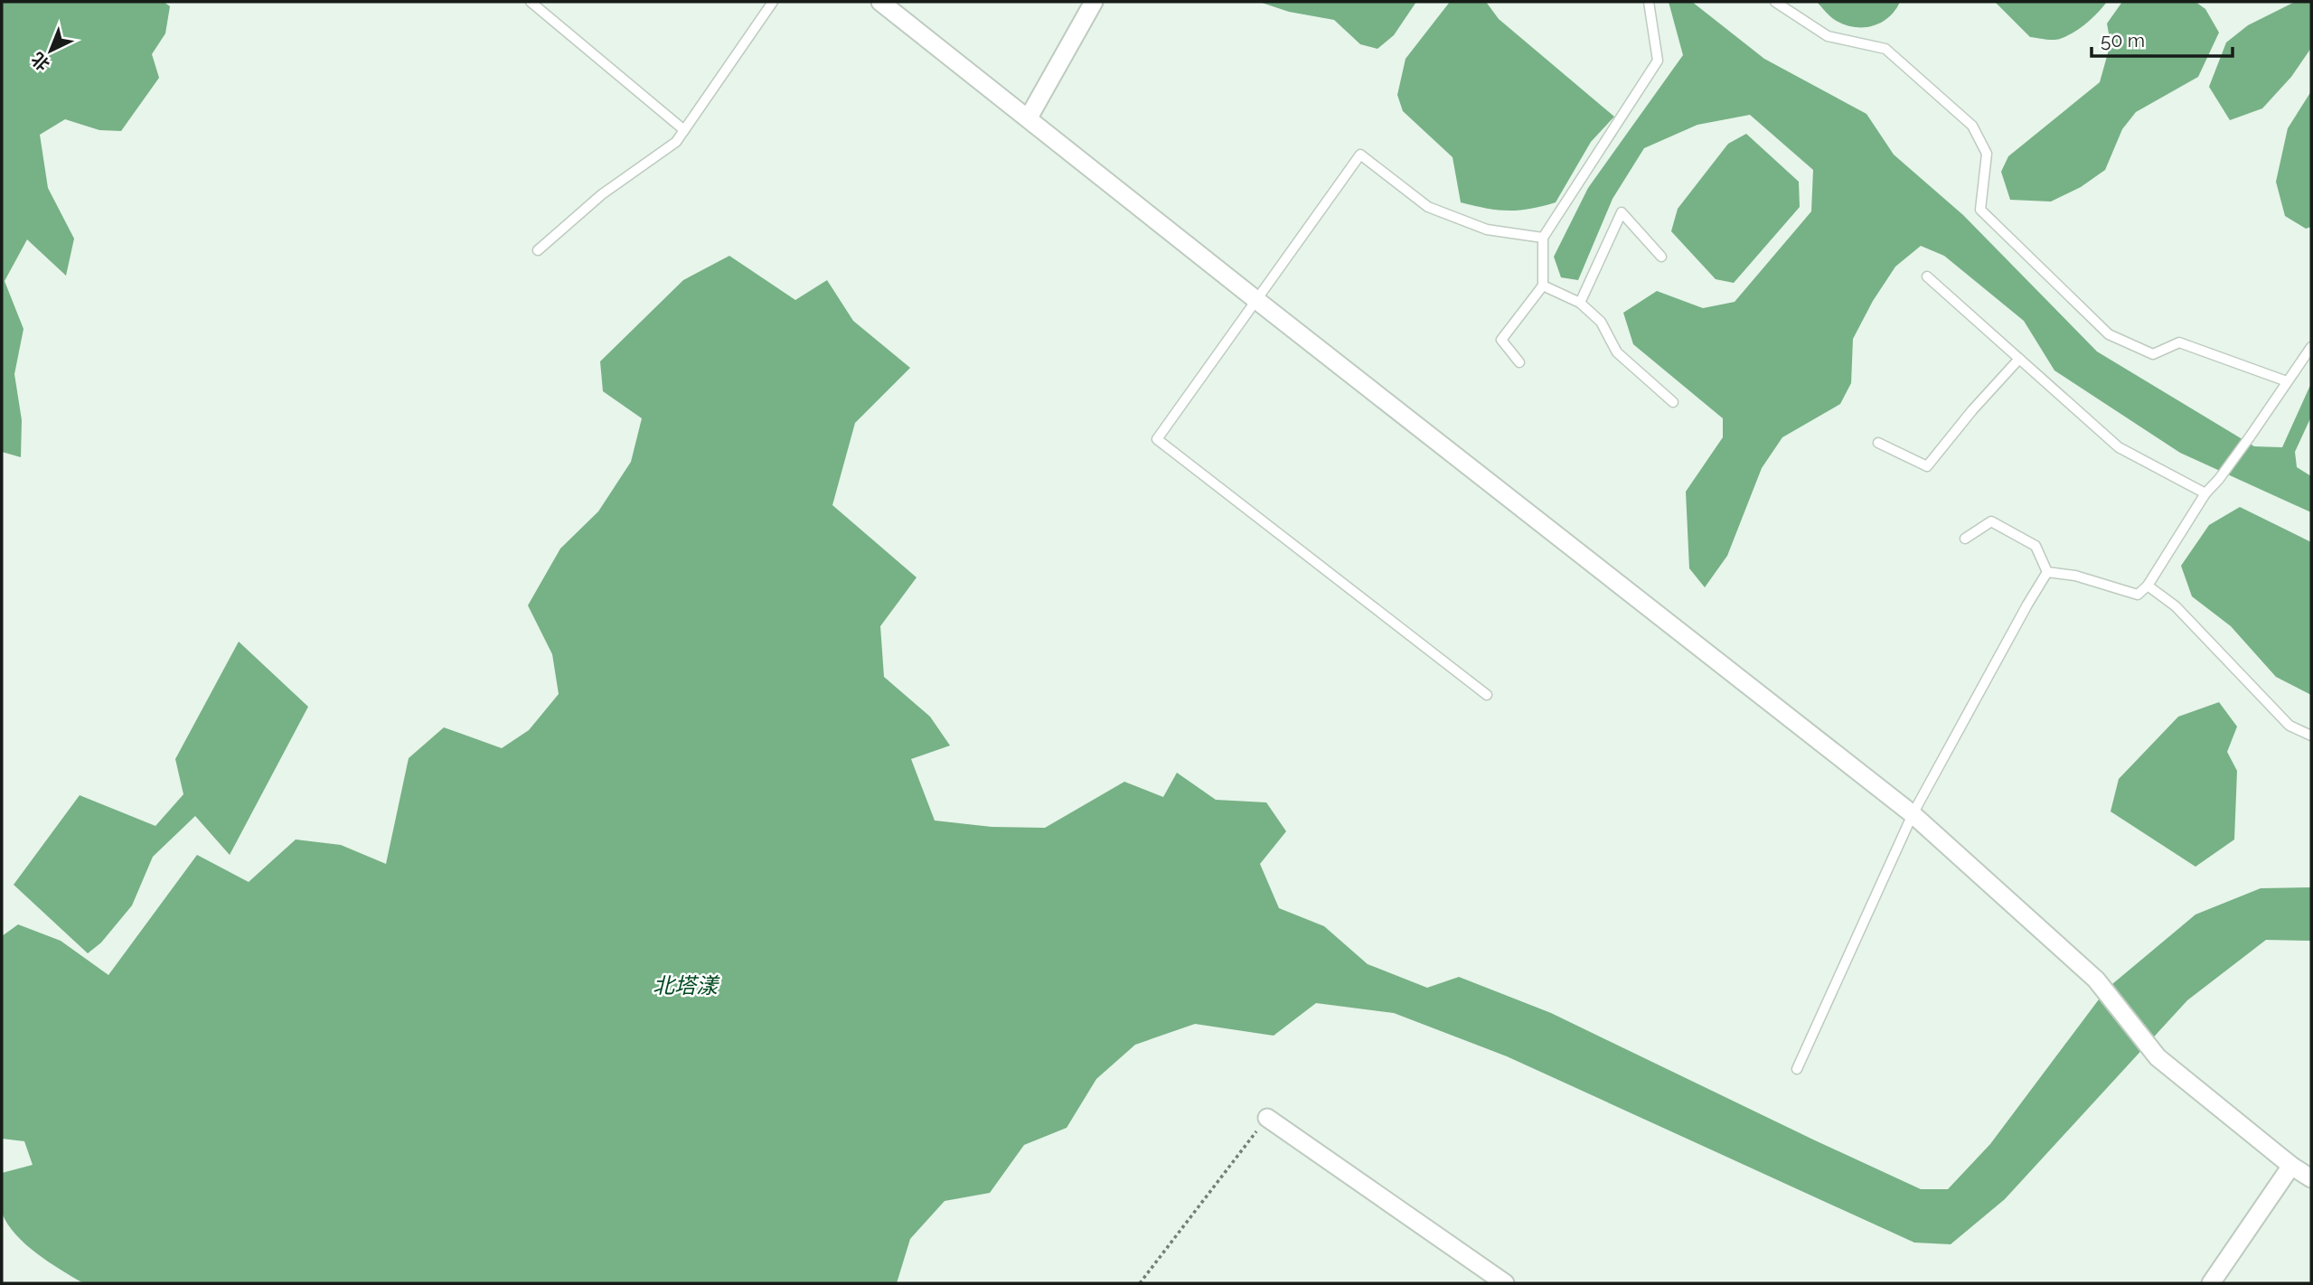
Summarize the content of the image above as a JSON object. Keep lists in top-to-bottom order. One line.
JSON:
{"water":["北塔漾"],"scale_bar":"50 m","north":"bottom left"}
